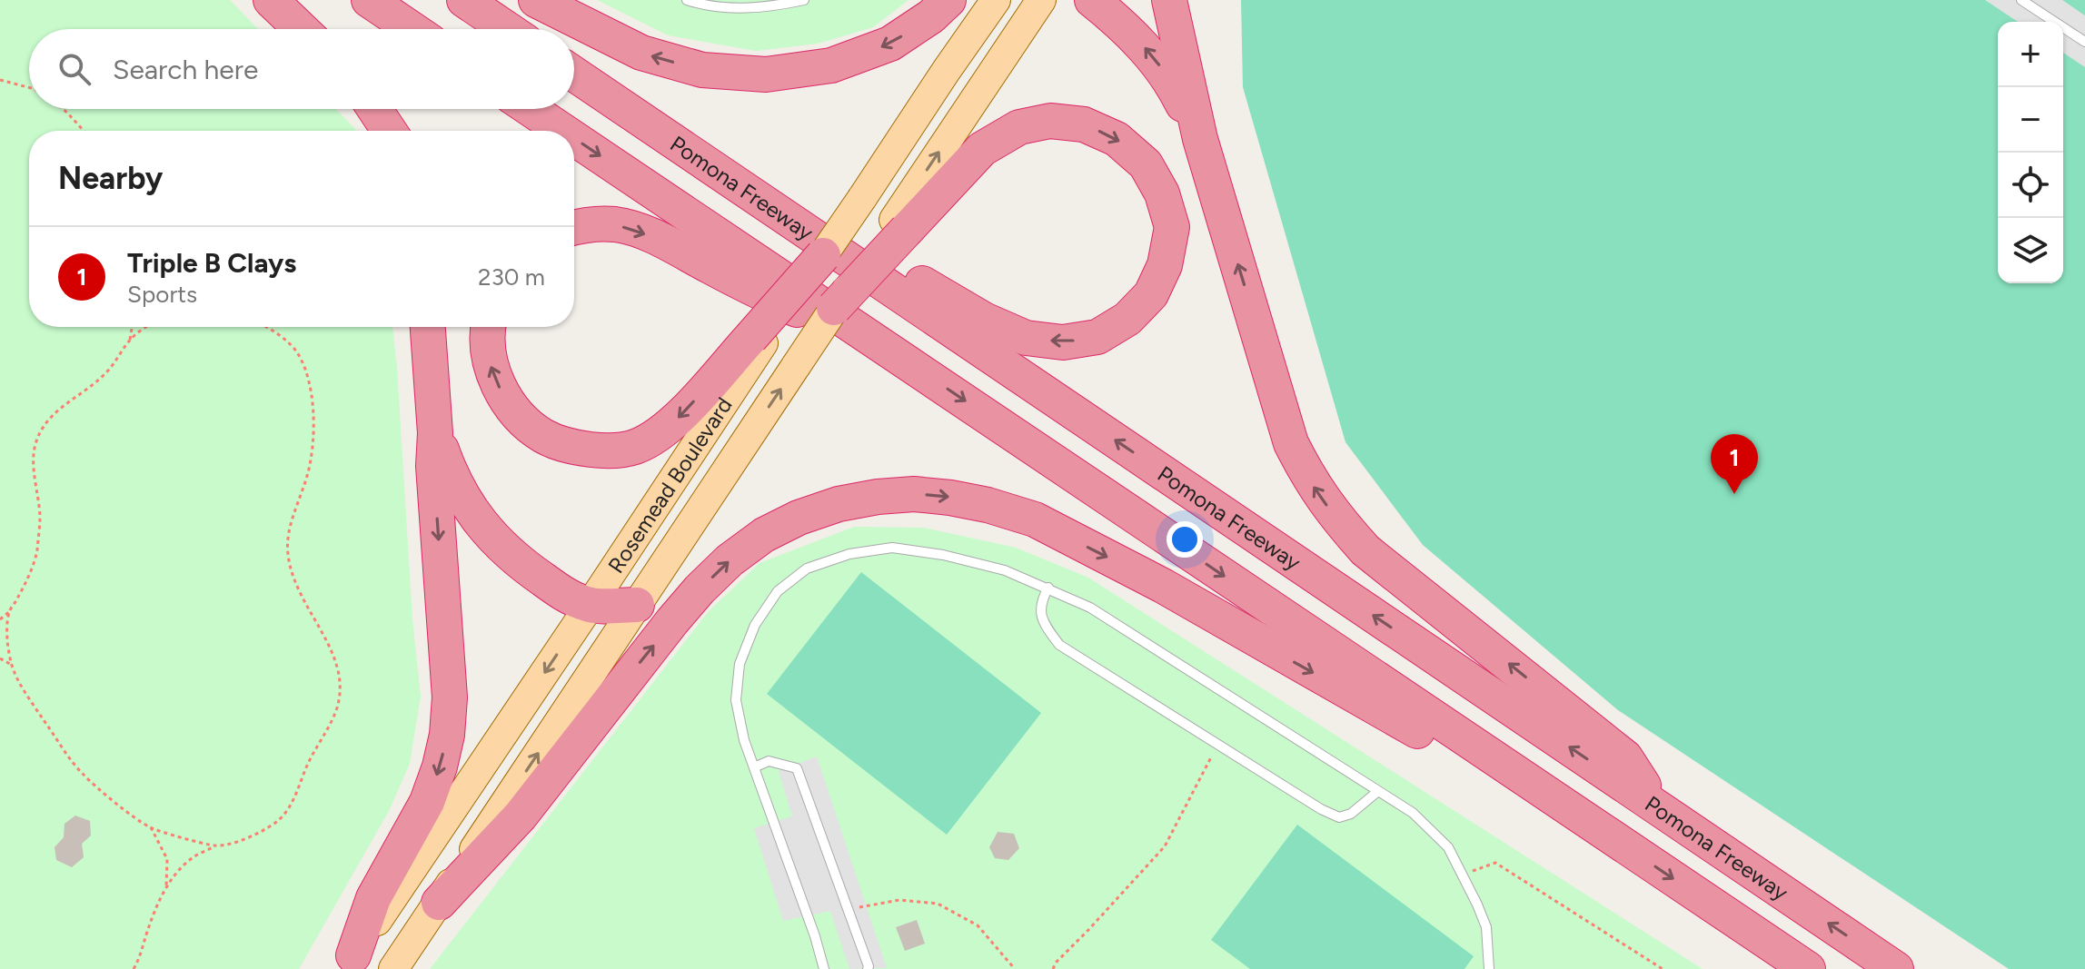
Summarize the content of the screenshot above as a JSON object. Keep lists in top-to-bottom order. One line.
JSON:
{"streets":{"highway":["Pomona Freeway"],"main road":["Rosemead Boulevard"]},"page":{"map_buttons":["+","−"],"search":"Search here","heading":"Nearby","list":[{"mark":"1","name":"Triple B Clays","note":"Sports","value":"230 m"}],"pins":"1"}}
